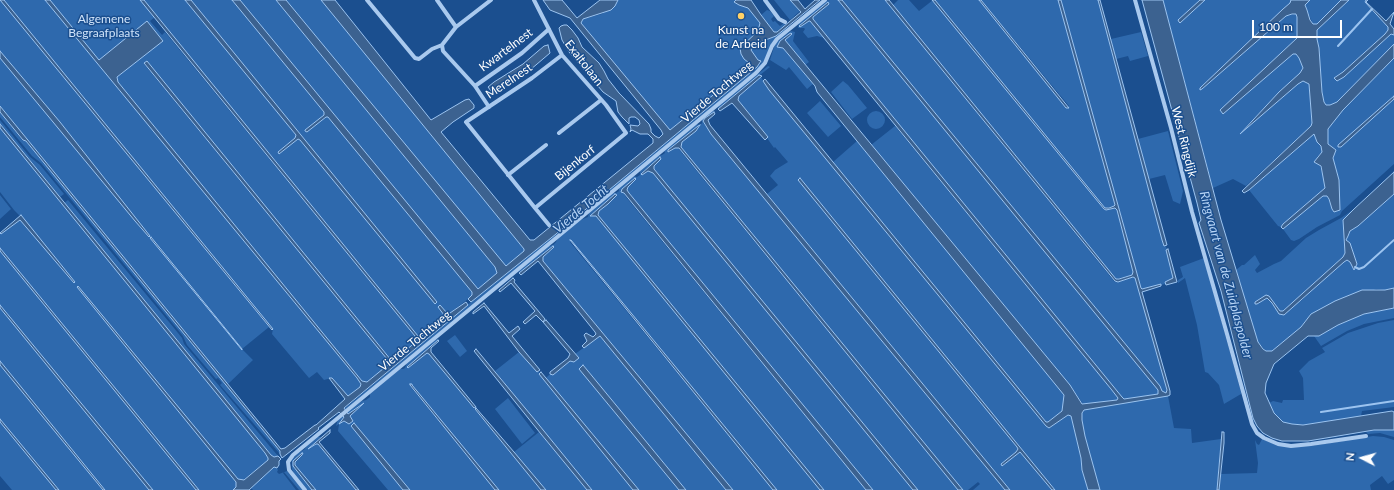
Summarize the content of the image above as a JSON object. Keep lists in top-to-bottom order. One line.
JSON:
{"streets":{"street":["Kwartelnest","Exaltolaan","Merelnest","Vierde Tochtweg","West Ringdijk","Bijenkorf"]},"crossings":[["Kwartelnest","Exaltolaan"],["Exaltolaan","Merelnest"],["Exaltolaan","Bijenkorf"]],"water":["Vierde Tocht","Ringvaart van de Zuidplaspolder"],"parks":["Algemene Begraafplaats"],"places":["Kunst na de Arbeid"],"scale_bar":"100 m","north":"left"}
